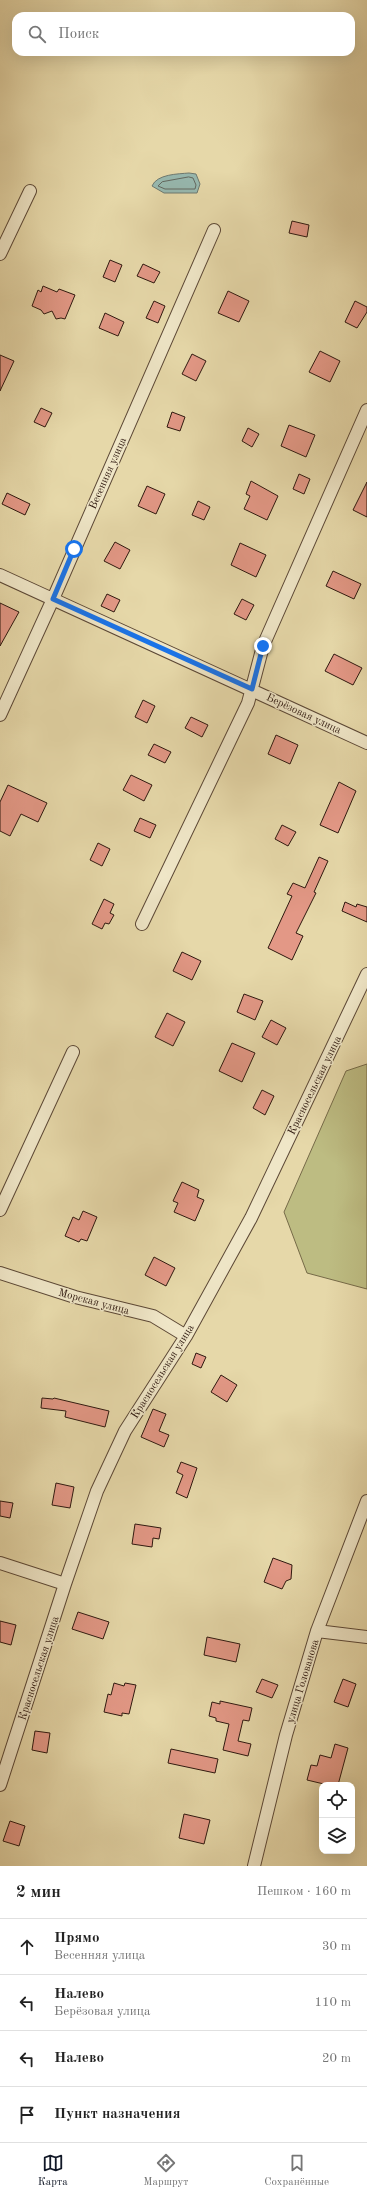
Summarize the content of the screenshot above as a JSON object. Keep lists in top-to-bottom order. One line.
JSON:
{"streets":{"street":["Весенняя улица","Берёзовая улица","Красносельская улица","Морская улица","улица Голованова"]},"crossings":[["Весенняя улица","Берёзовая улица"],["Красносельская улица","Морская улица"]],"page":{"search":"Поиск","heading":["2 мин","Пешком · 160 m"],"list":[["Прямо","Весенняя улица","30 m"],["Налево","Берёзовая улица","110 m"],["Налево","20 m"],"Пункт назначения"],"nav":["Карта","Маршрут","Сохранённые"]}}
